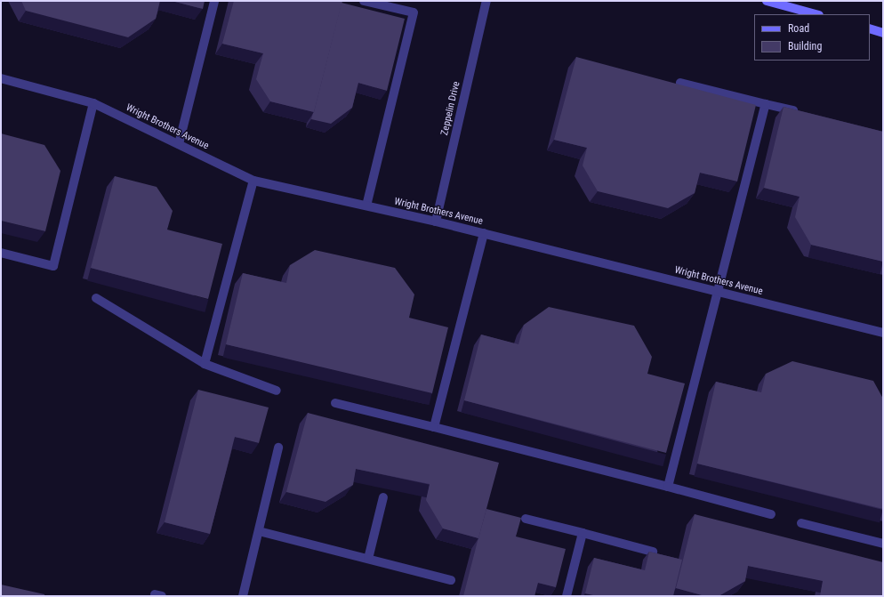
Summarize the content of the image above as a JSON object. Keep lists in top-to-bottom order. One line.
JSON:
{"streets":{"street":["Zeppelin Drive","Wright Brothers Avenue"]},"crossings":[["Zeppelin Drive","Wright Brothers Avenue"]],"legend":["Road","Building"]}
